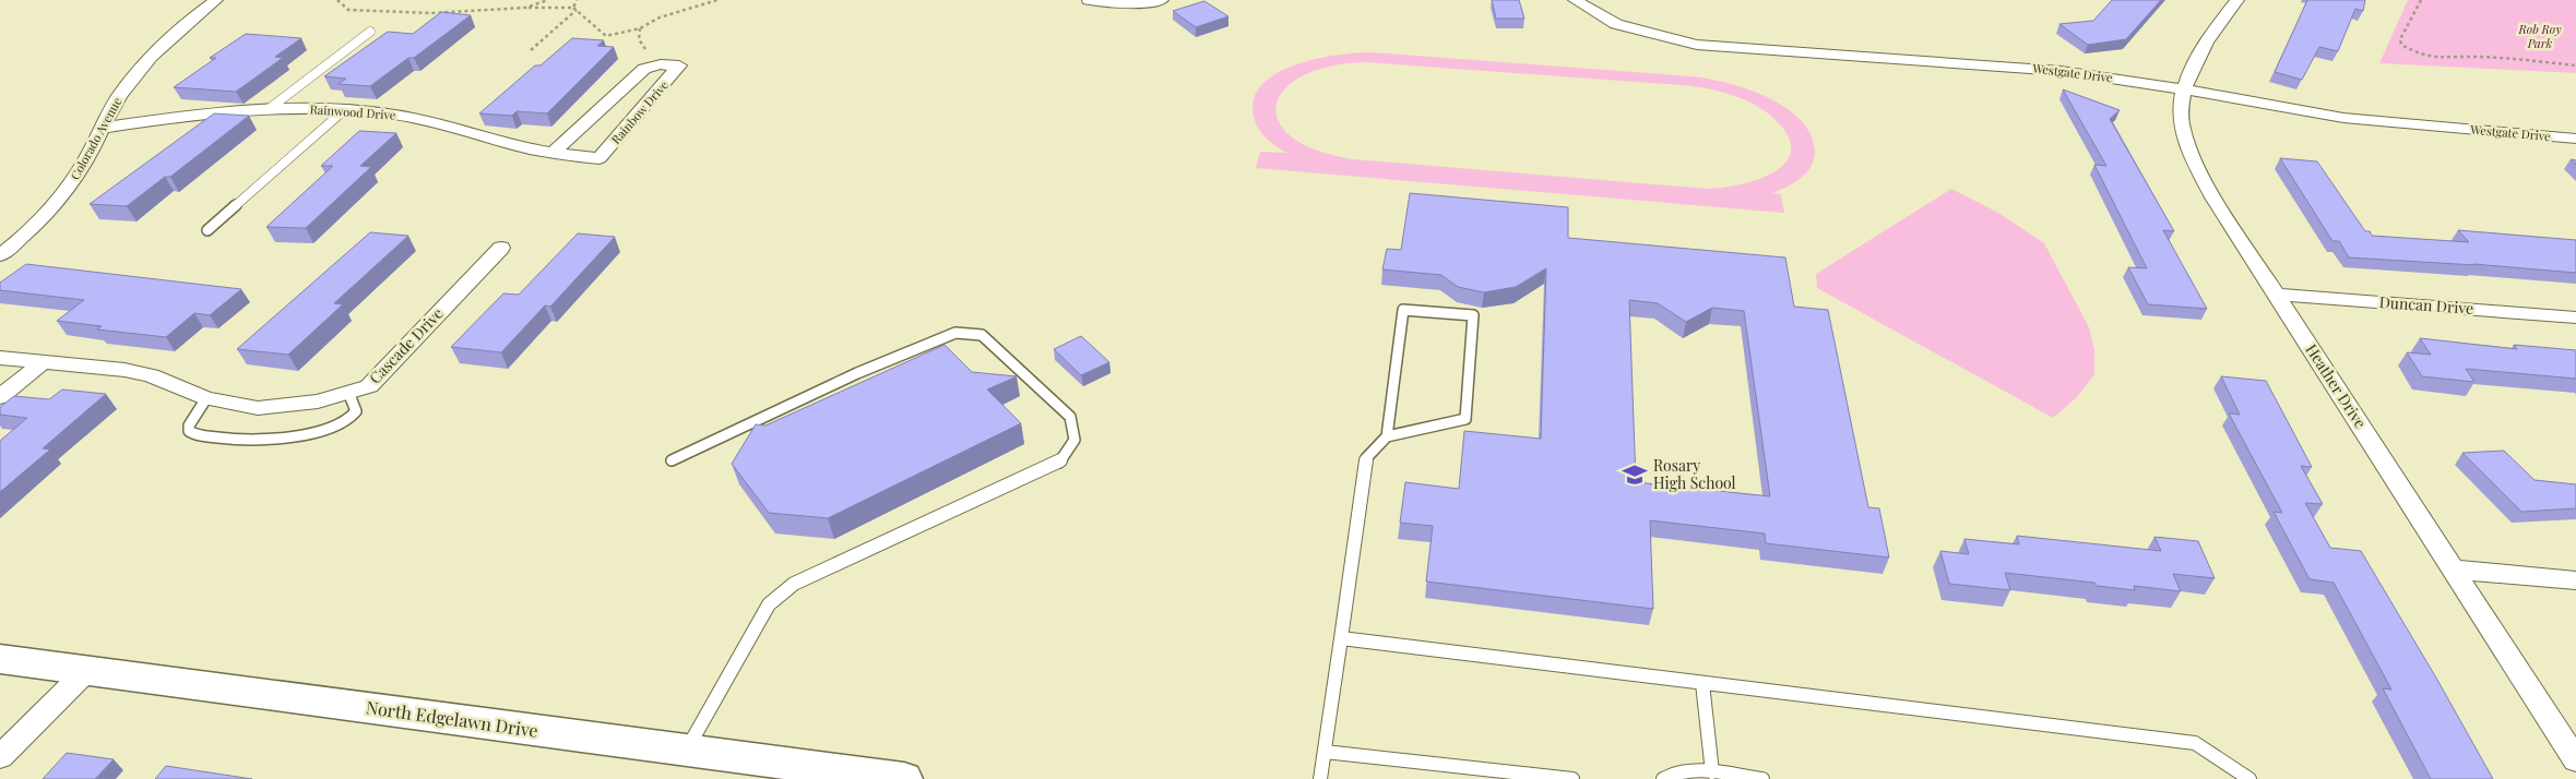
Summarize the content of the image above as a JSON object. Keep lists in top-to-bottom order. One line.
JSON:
{"streets":{"street":["Westgate Drive","Rainwood Drive","Rainbow Drive","Colorado Avenue","Duncan Drive","Cascade Drive","Heather Drive","North Edgelawn Drive"]},"crossings":[["Westgate Drive","Heather Drive"],["Rainwood Drive","Rainbow Drive"],["Rainwood Drive","Colorado Avenue"],["Duncan Drive","Heather Drive"]],"parks":["Rob Roy Park"],"places":{"school or university":["Rosary High School"]}}
